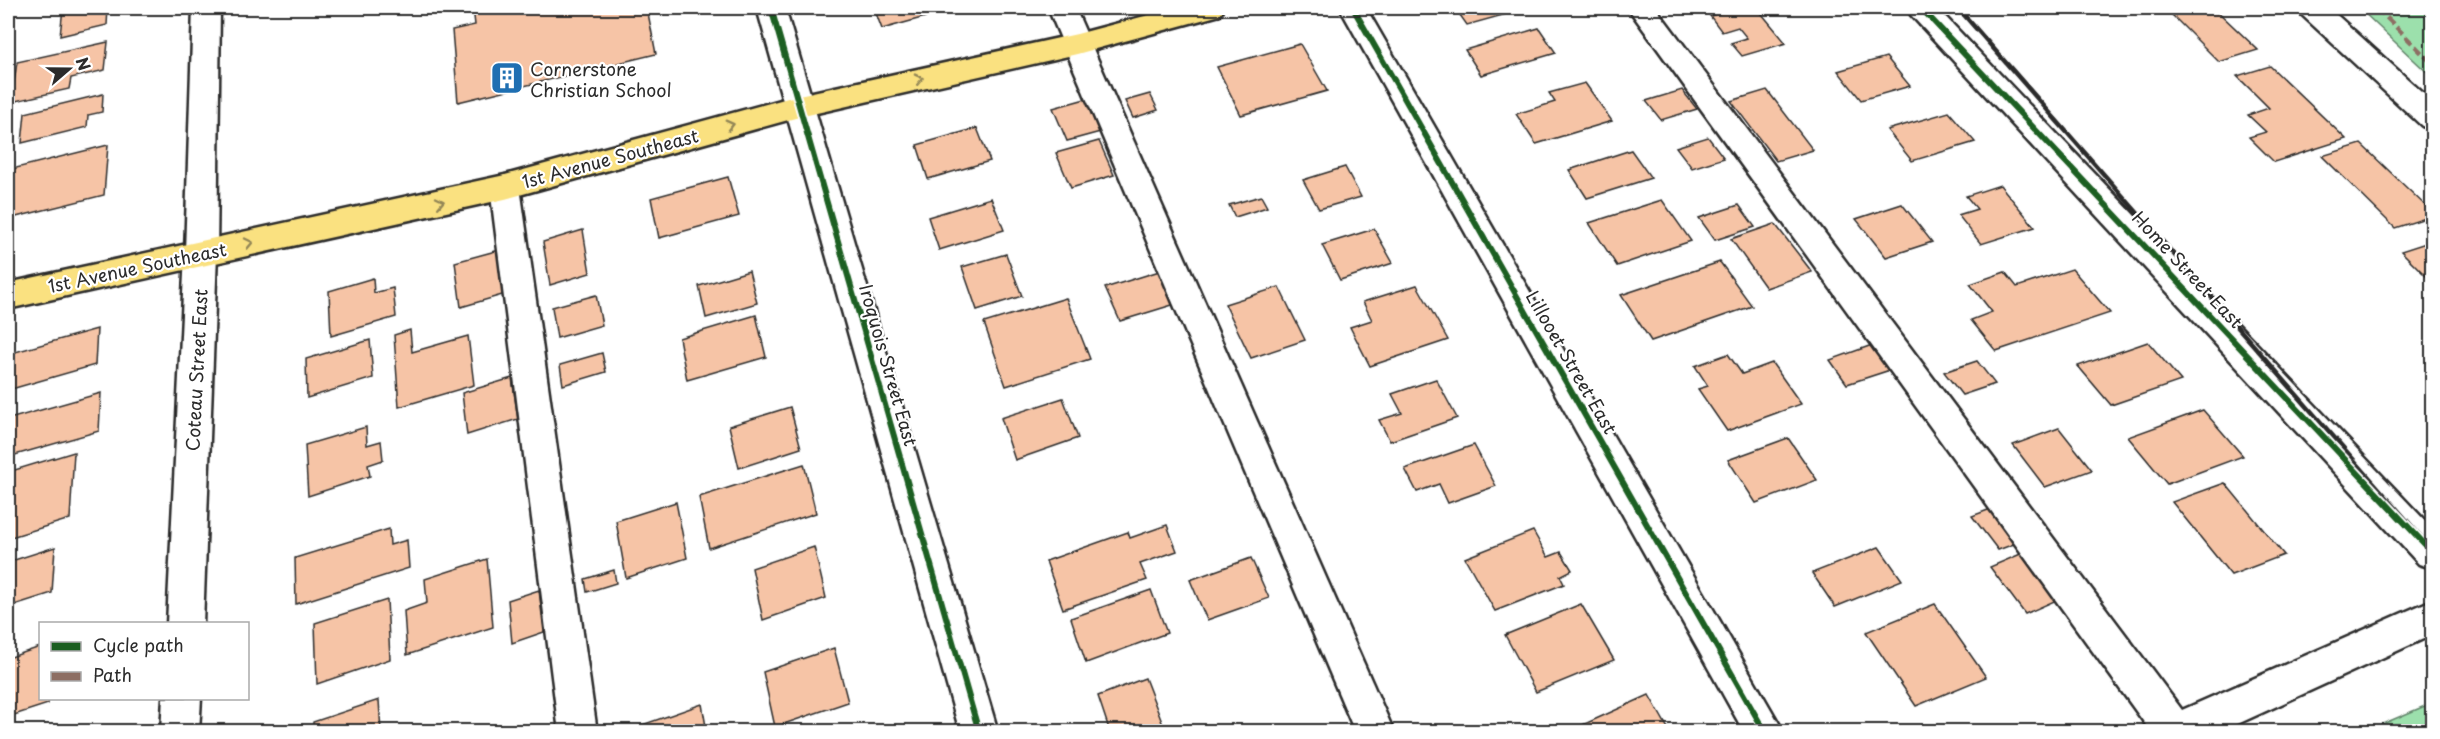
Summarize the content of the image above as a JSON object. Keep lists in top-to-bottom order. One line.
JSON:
{"streets":{"main road":["1st Avenue Southeast"],"street":["Home Street East","Lillooet Street East","Iroquois Street East","Coteau Street East"]},"crossings":[["1st Avenue Southeast","Iroquois Street East"],["1st Avenue Southeast","Coteau Street East"]],"one_way":["1st Avenue Southeast"],"places":{"building":["Cornerstone Christian School"]},"legend":["Cycle path","Path"],"north":"right"}
